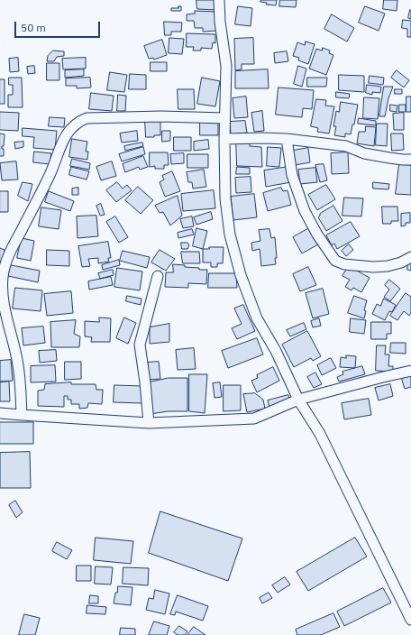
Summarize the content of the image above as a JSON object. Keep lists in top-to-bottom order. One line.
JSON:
{"scale_bar":"50 m"}
